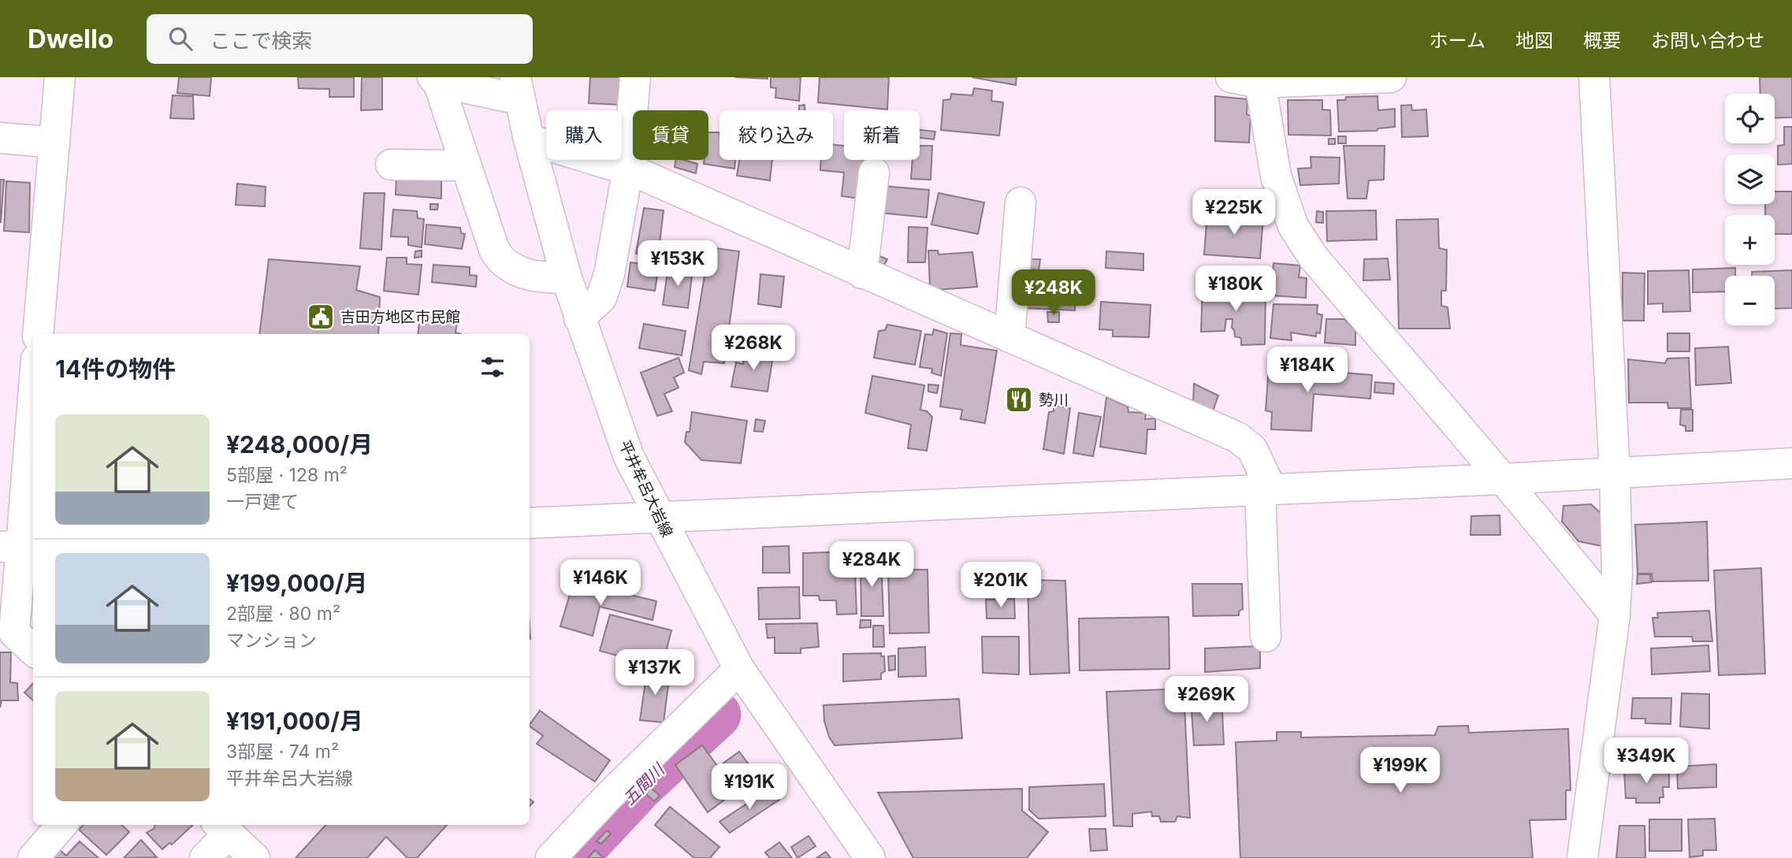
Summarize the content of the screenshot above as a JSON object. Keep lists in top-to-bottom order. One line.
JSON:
{"streets":{"street":["平井牟呂大岩線"]},"water":["五間川"],"places":{"public building":["吉田方地区市民館"],"restaurant":["勢川"]},"page":{"header":"Dwello","search":"ここで検索","nav":["ホーム","地図","概要","お問い合わせ"],"map_buttons":["+","−"],"chip":["購入","賃貸","絞り込み","新着"],"price":["¥225K","¥153K","¥180K","¥248K","¥268K","¥184K","¥284K","¥146K","¥201K","¥137K","¥269K","¥349K","¥199K","¥191K"],"heading":"14件の物件","list":[{"name":"¥248,000/月","note":"5部屋 · 128 m² · 一戸建て"},{"name":"¥199,000/月","note":"2部屋 · 80 m² · マンション"},{"name":"¥191,000/月","note":"3部屋 · 74 m² · 平井牟呂大岩線"}]}}
